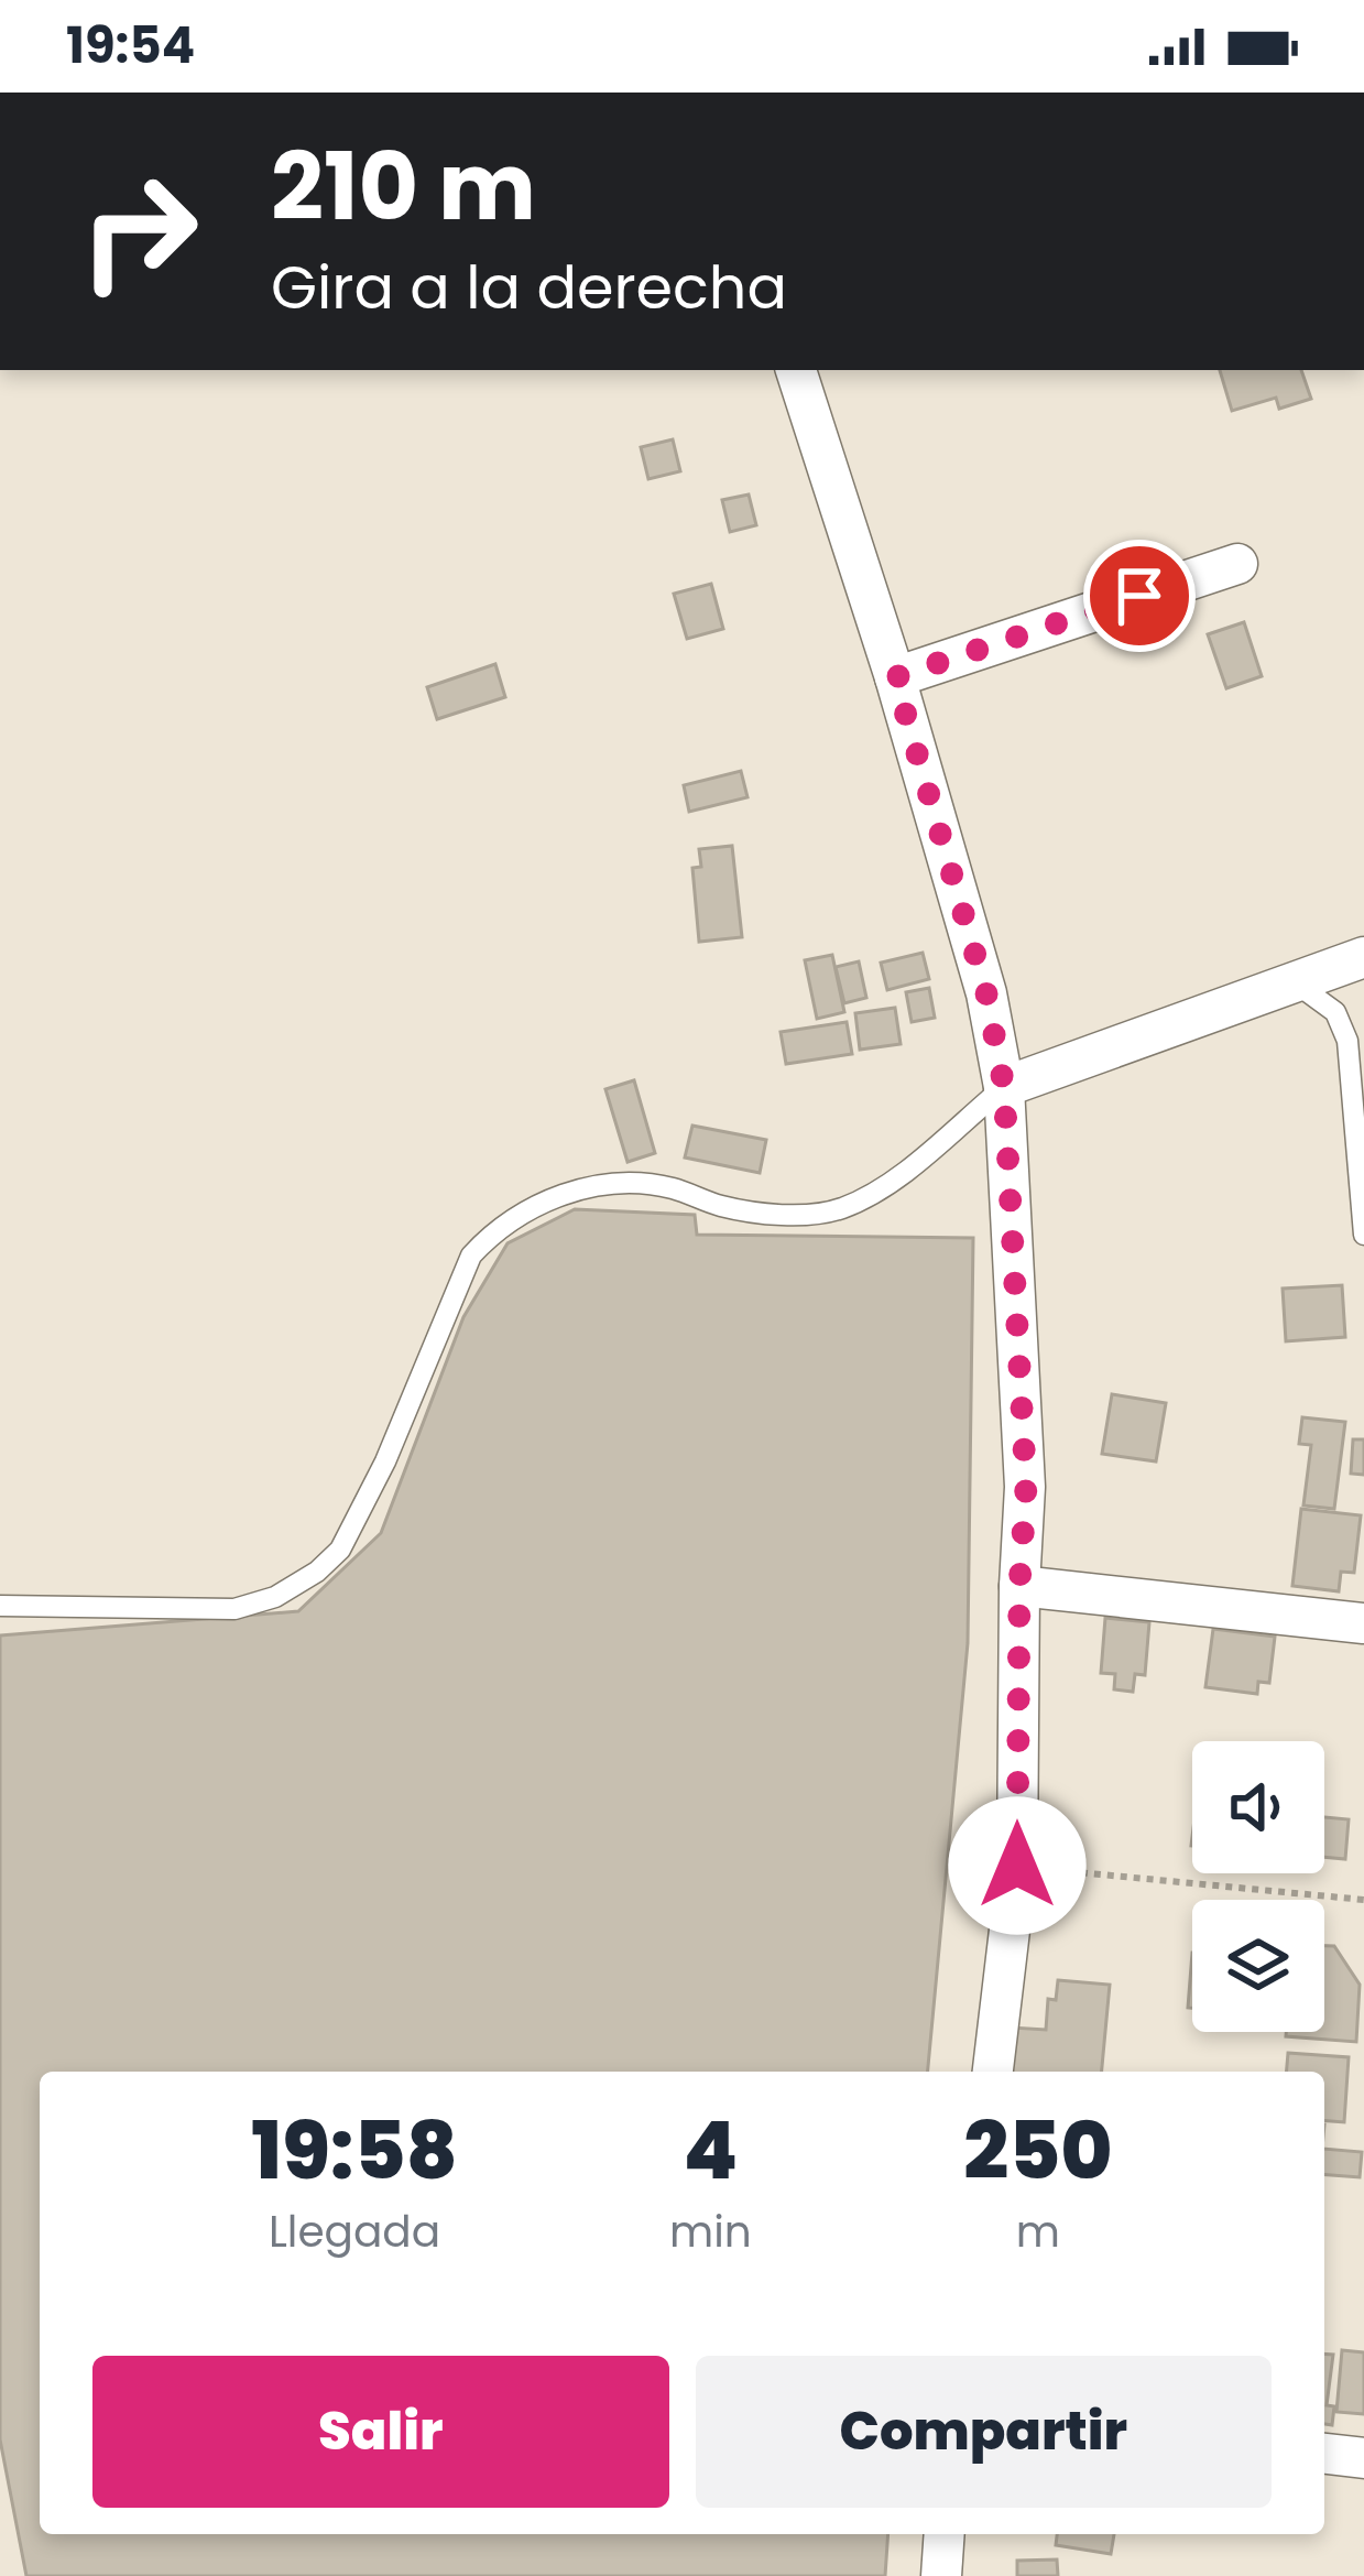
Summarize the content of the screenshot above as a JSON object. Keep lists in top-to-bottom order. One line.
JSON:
{"page":{"status":"19:54","turn":["210 m","Gira a la derecha"],"eta":["19:58","Llegada","4","min","250","m"],"buttons":["Salir","Compartir"]}}
